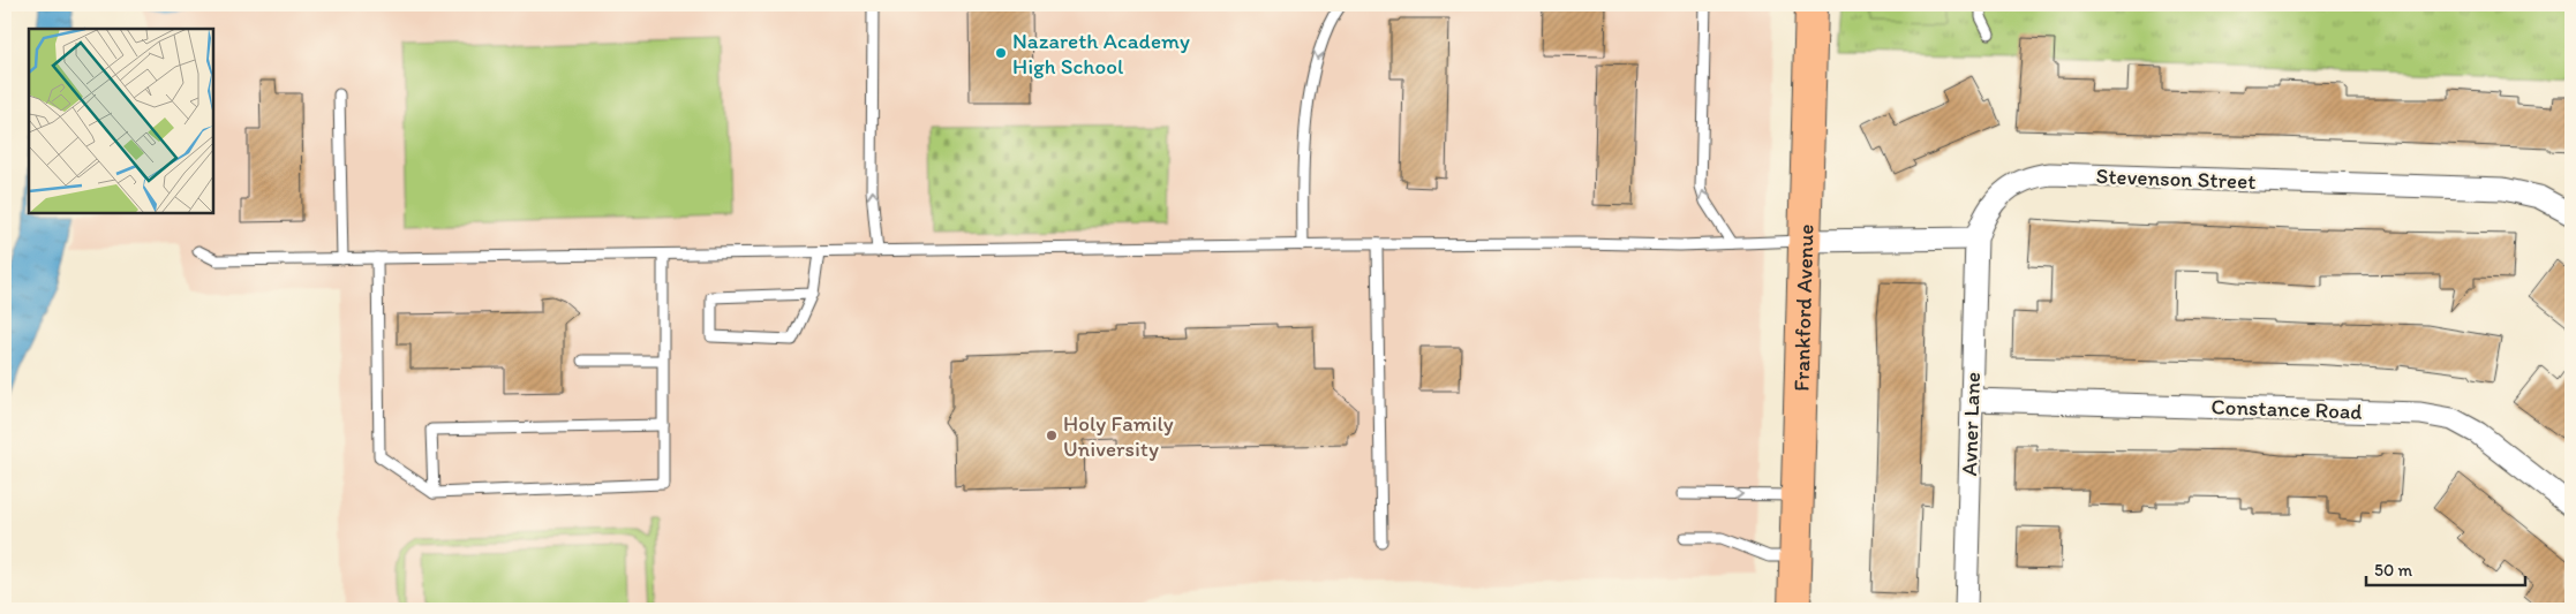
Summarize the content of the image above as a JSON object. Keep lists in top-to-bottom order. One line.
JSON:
{"streets":{"main road":["Frankford Avenue"],"street":["Stevenson Street","Constance Road","Avner Lane"]},"crossings":[["Stevenson Street","Avner Lane"],["Constance Road","Avner Lane"]],"places":["Nazareth Academy High School","Holy Family University"],"scale_bar":"50 m"}
